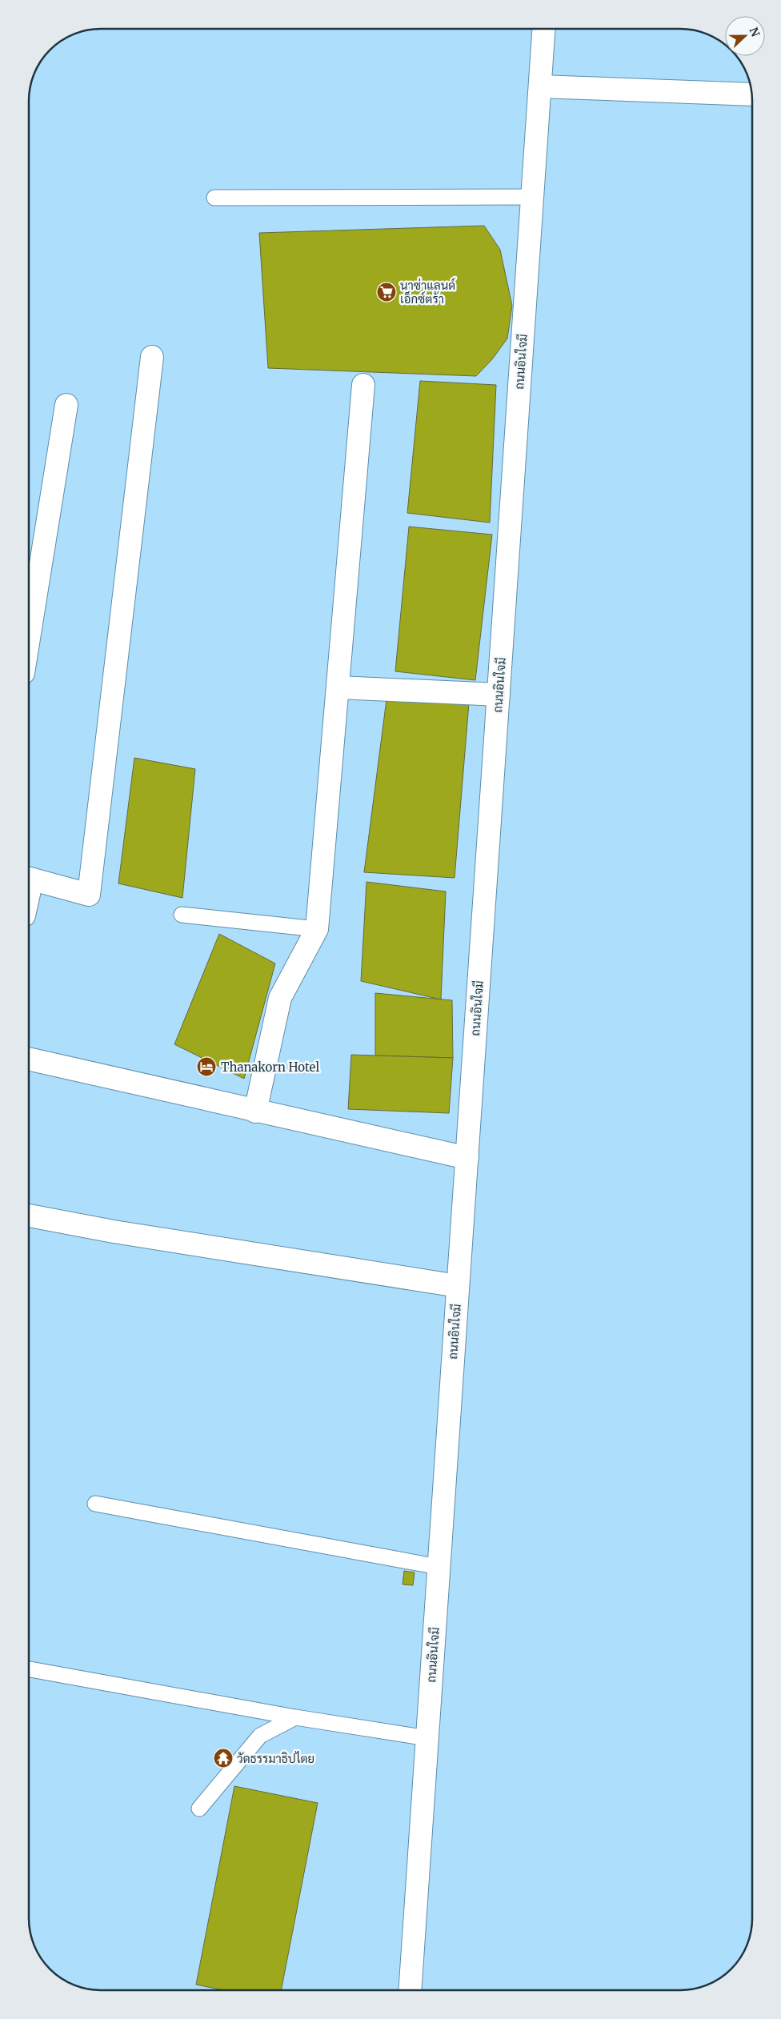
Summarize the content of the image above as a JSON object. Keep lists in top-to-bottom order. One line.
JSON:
{"streets":{"street":["ถนนอินใจมี"]},"places":{"supermarket":["นาซ่าแลนด์ เอ็กซ์ตร้า"],"hotel":["Thanakorn Hotel"],"temple":["วัดธรรมาธิปไตย"]},"north":"right"}
